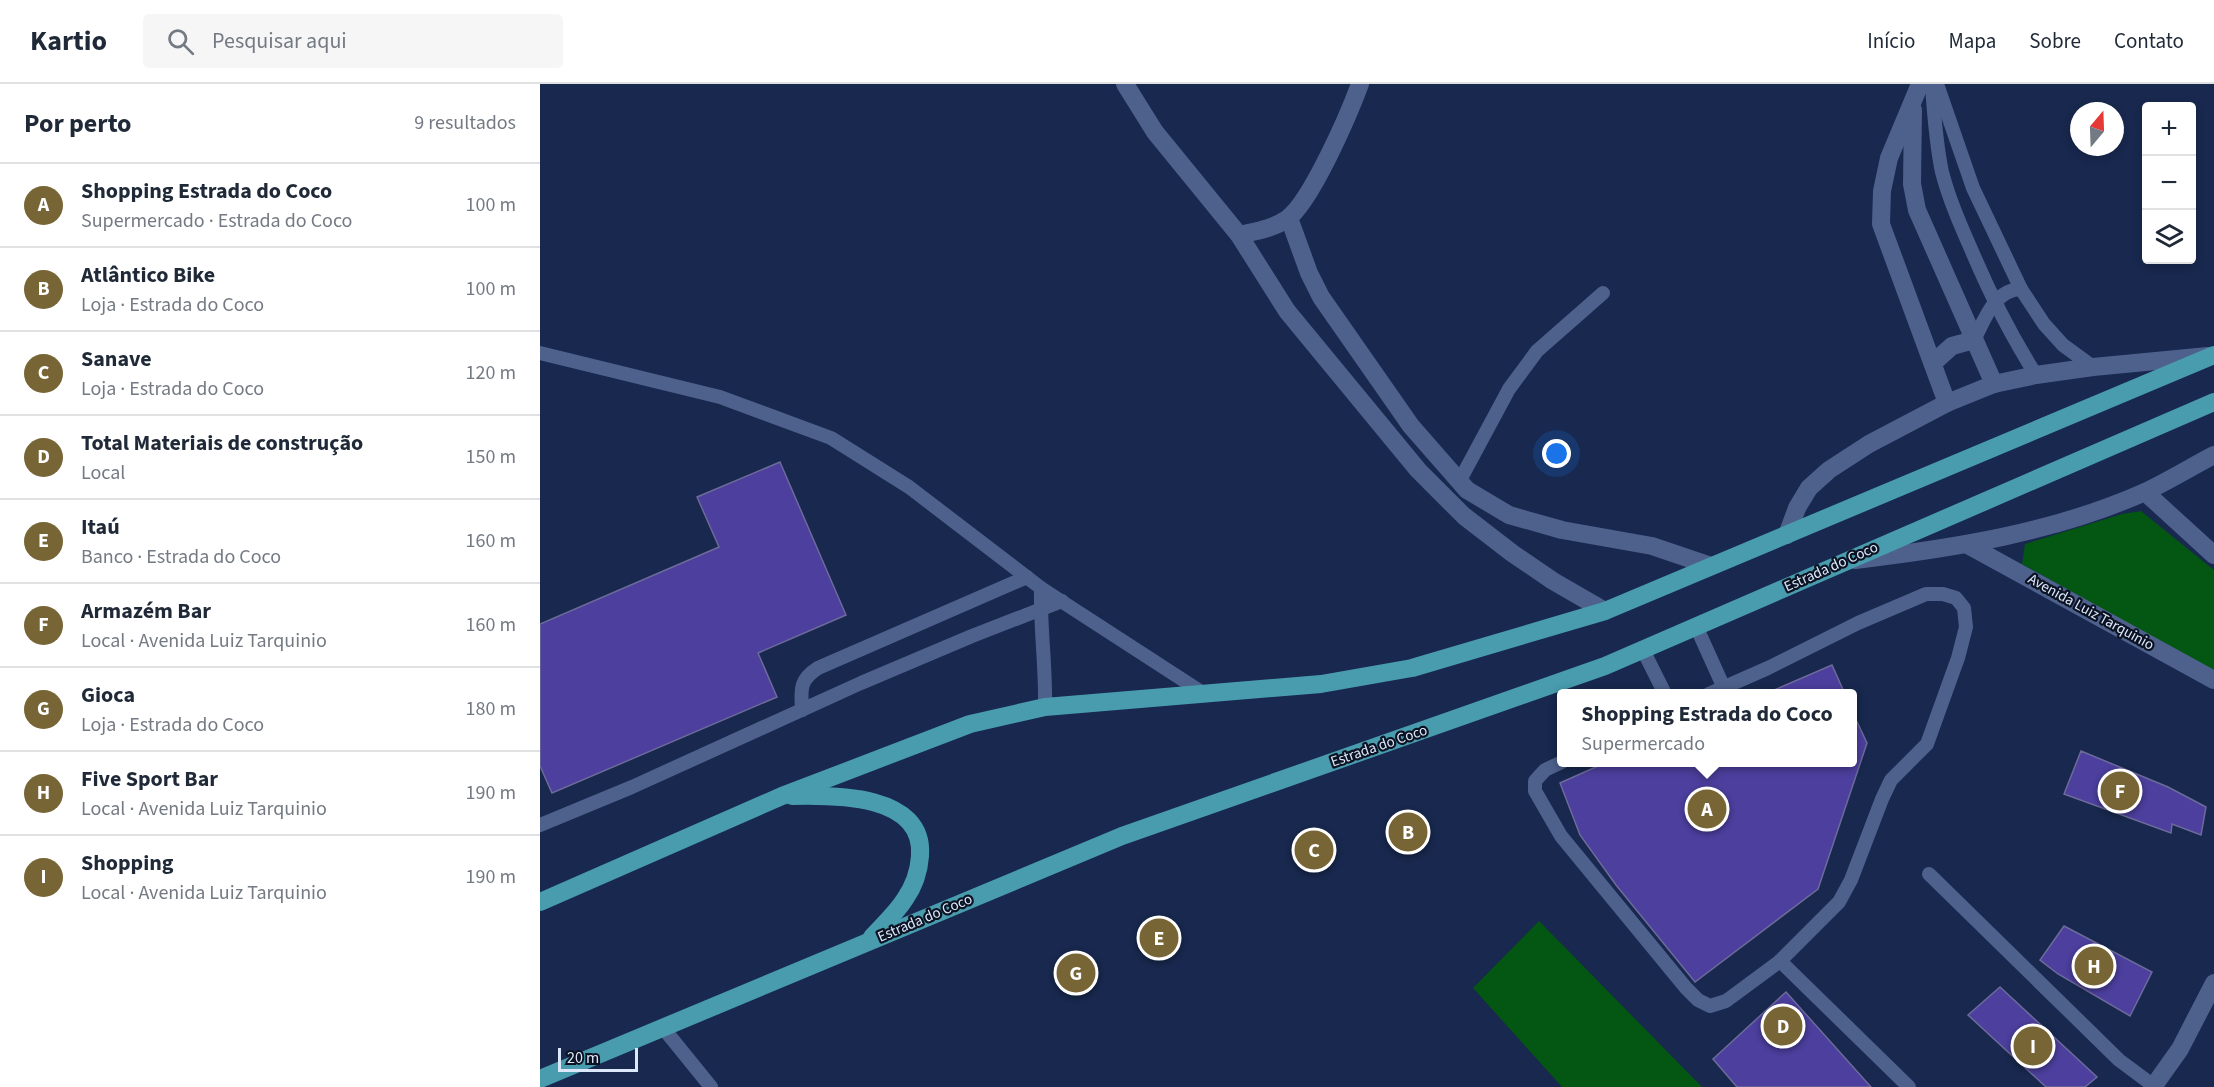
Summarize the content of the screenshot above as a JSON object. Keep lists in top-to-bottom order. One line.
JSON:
{"streets":{"highway":["Estrada do Coco"],"street":["Avenida Luiz Tarquinio"]},"scale_bar":"20 m","north":"top","page":{"header":"Kartio","search":"Pesquisar aqui","nav":["Início","Mapa","Sobre","Contato"],"heading":["Por perto","9 resultados"],"map_buttons":["+","−"],"list":[{"mark":"A","name":"Shopping Estrada do Coco","note":"Supermercado · Estrada do Coco","value":"100 m"},{"mark":"B","name":"Atlântico Bike","note":"Loja · Estrada do Coco","value":"100 m"},{"mark":"C","name":"Sanave","note":"Loja · Estrada do Coco","value":"120 m"},{"mark":"D","name":"Total Materiais de construção","note":"Local","value":"150 m"},{"mark":"E","name":"Itaú","note":"Banco · Estrada do Coco","value":"160 m"},{"mark":"F","name":"Armazém Bar","note":"Local · Avenida Luiz Tarquinio","value":"160 m"},{"mark":"G","name":"Gioca","note":"Loja · Estrada do Coco","value":"180 m"},{"mark":"H","name":"Five Sport Bar","note":"Local · Avenida Luiz Tarquinio","value":"190 m"},{"mark":"I","name":"Shopping","note":"Local · Avenida Luiz Tarquinio","value":"190 m"}],"popup":["Shopping Estrada do Coco","Supermercado"],"pins":["F","A","B","C","E","H","G","D","I"],"scale":"20 m"}}
